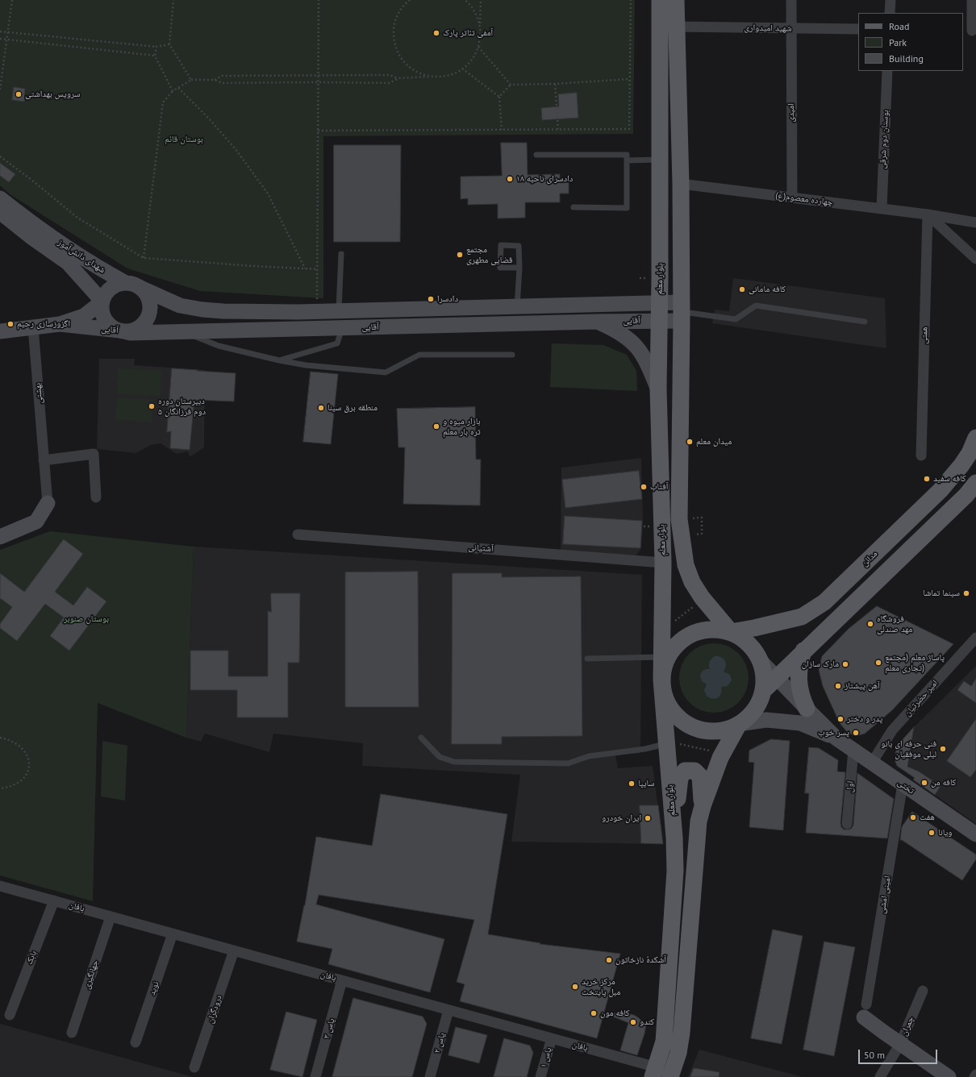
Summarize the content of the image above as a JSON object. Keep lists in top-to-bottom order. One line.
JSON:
{"streets":{"main road":["شهدای دانش‌آموز","بلوار معلم","آقایی","مدائن","تختی"],"street":["شهيد امیدواری","امیدی","بوستان دوم شرقی","چهارده معصوم(ع)","همتی","بهشتی","آشتیانی","امیر حضرتیان","اول","امینی امشی","بافان","بابک","جهانگیری","نوید","درودگران","چمران","یاس ۳","یاس ۲","یاس ۱"]},"crossings":[["شهيد امیدواری","امیدی"],["شهيد امیدواری","بلوار معلم"],["امیدی","چهارده معصوم(ع)"],["بوستان دوم شرقی","چهارده معصوم(ع)"],["چهارده معصوم(ع)","بلوار معلم"],["چهارده معصوم(ع)","همتی"],["شهدای دانش‌آموز","آقایی"],["بلوار معلم","آقایی"],["بلوار معلم","آشتیانی"],["بلوار معلم","مدائن"],["بلوار معلم","تختی"],["بلوار معلم","بافان"],["آقایی","بهشتی"],["مدائن","تختی"],["امیر حضرتیان","تختی"],["اول","تختی"],["تختی","امینی امشی"],["بافان","بابک"],["بافان","جهانگیری"],["بافان","نوید"],["بافان","درودگران"],["بافان","یاس ۳"],["بافان","یاس ۲"],["بافان","یاس ۱"]],"parks":["بوستان قائم","بوستان صنوبر"],"places":["آمفی تئاتر پارک","سرویس بهداشتی","دادسرای ناحیه ۱۸","مجتمع قضایی مطهری","کافه مامانی","دادسرا","اگزوزسازی رحیم","دبیرستان دوره دوم فرزانگان ۵","منطقه برق سینا","بازار میوه و تره بار معلم","میدان معلم","کافه سفید","آفتاب","سینما تماشا","فروشگاه مهد صندلی","پاساژ معلم (مجتمع تجاری معلم)","مارک سازان","آهن پیشتاز","پدر و دختر","پسر خوب","فنی حرفه ای بانو لیلی موفقیان","کافه من","سایپا","هفت","ایران خودرو","ویانا","آشکدهٔ نازخاتون","مرکز خرید مبل پایتخت","کافه مون","کندو"],"legend":["Road","Park","Building"],"scale_bar":"50 m"}
